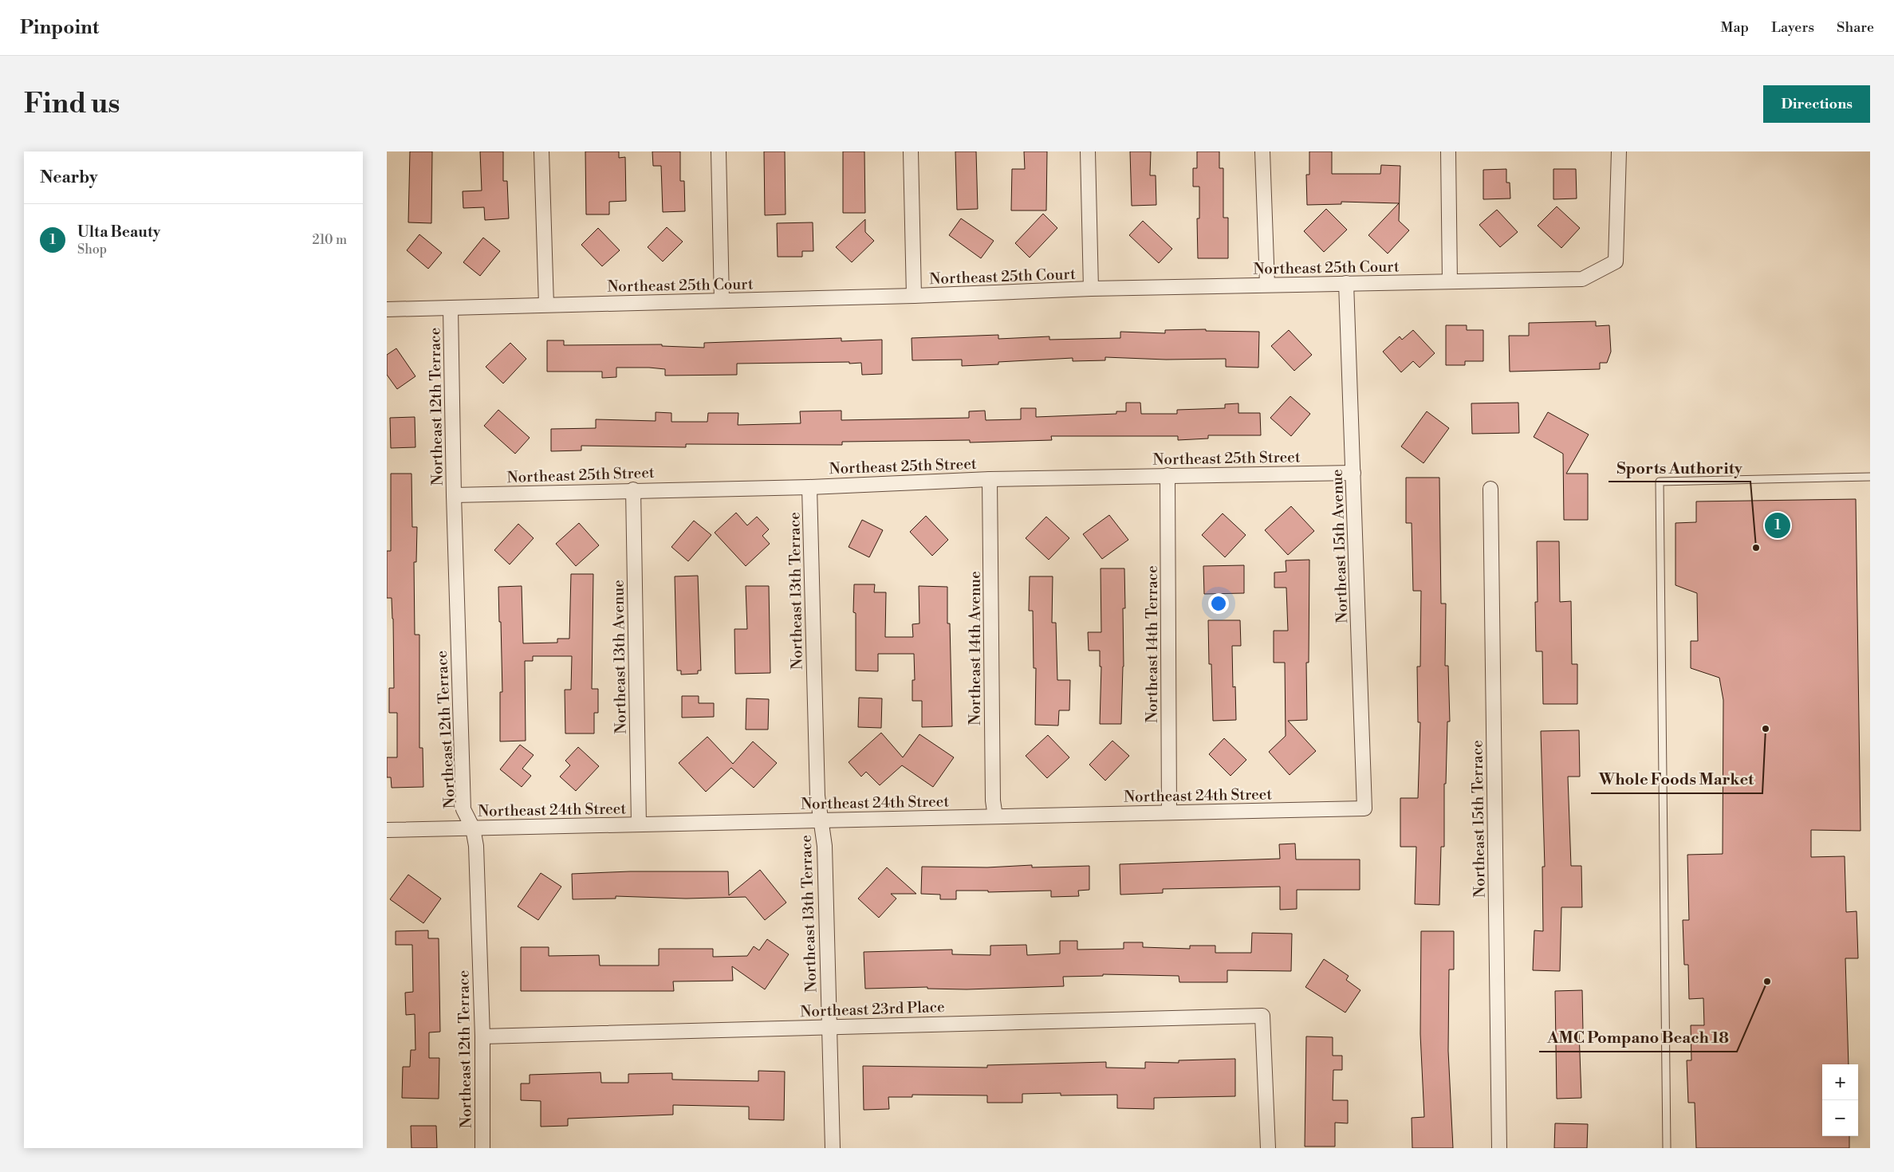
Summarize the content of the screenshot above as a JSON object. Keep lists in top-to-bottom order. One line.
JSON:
{"streets":{"street":["Northeast 25th Court","Northeast 12th Terrace","Northeast 25th Street","Northeast 15th Avenue","Northeast 13th Terrace","Northeast 14th Terrace","Northeast 14th Avenue","Northeast 13th Avenue","Northeast 24th Street","Northeast 15th Terrace","Northeast 23rd Place"]},"crossings":[["Northeast 25th Court","Northeast 12th Terrace"],["Northeast 25th Court","Northeast 15th Avenue"],["Northeast 12th Terrace","Northeast 25th Street"],["Northeast 12th Terrace","Northeast 24th Street"],["Northeast 12th Terrace","Northeast 23rd Place"],["Northeast 25th Street","Northeast 15th Avenue"],["Northeast 25th Street","Northeast 13th Terrace"],["Northeast 25th Street","Northeast 14th Terrace"],["Northeast 25th Street","Northeast 14th Avenue"],["Northeast 25th Street","Northeast 13th Avenue"],["Northeast 15th Avenue","Northeast 24th Street"],["Northeast 13th Terrace","Northeast 24th Street"],["Northeast 13th Terrace","Northeast 23rd Place"],["Northeast 14th Terrace","Northeast 24th Street"],["Northeast 14th Avenue","Northeast 24th Street"],["Northeast 13th Avenue","Northeast 24th Street"]],"places":["Sports Authority","Whole Foods Market","AMC Pompano Beach 18"],"page":{"header":"Pinpoint","nav":["Map","Layers","Share"],"buttons":"Directions","title":"Find us","heading":"Nearby","list":[{"mark":"1","name":"Ulta Beauty","note":"Shop","value":"210 m"}],"pins":"1","map_buttons":["+","−"]}}
